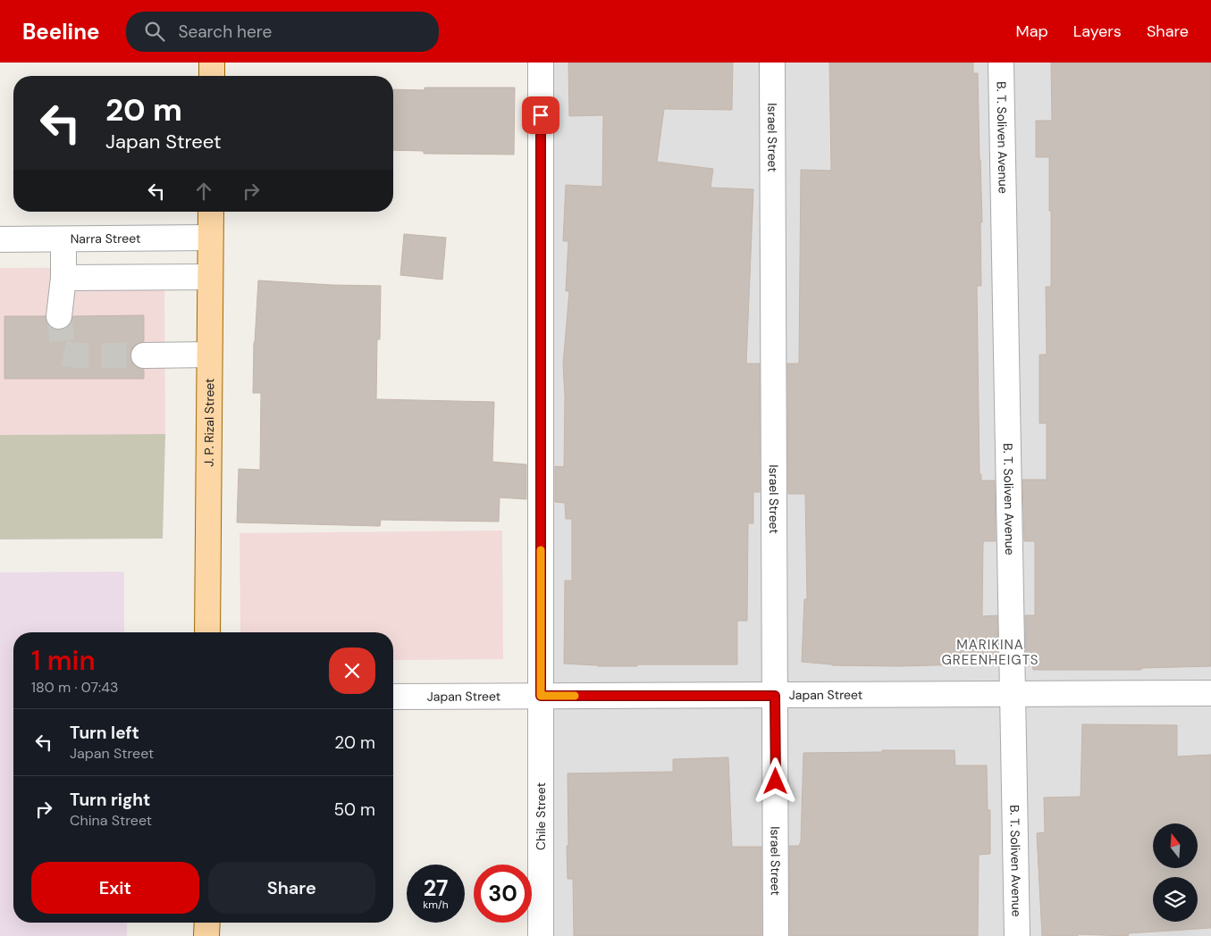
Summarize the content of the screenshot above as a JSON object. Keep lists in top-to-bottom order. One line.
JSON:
{"streets":{"main road":["J. P. Rizal Street"],"street":["Israel Street","B. T. Soliven Avenue","Narra Street","Japan Street","Chile Street"]},"crossings":[["Israel Street","Japan Street"],["B. T. Soliven Avenue","Japan Street"],["Narra Street","J. P. Rizal Street"],["Japan Street","Chile Street"]],"districts":["MARIKINA GREENHEIGTS"],"north":"top","page":{"header":"Beeline","search":"Search here","nav":["Map","Layers","Share"],"turn":["20 m","Japan Street"],"heading":["1 min","180 m · 07:43"],"list":[{"name":"Turn left","note":"Japan Street","value":"20 m"},{"name":"Turn right","note":"China Street","value":"50 m"}],"buttons":["Exit","Share"],"speed":"27 km/h","limit":"30"}}
